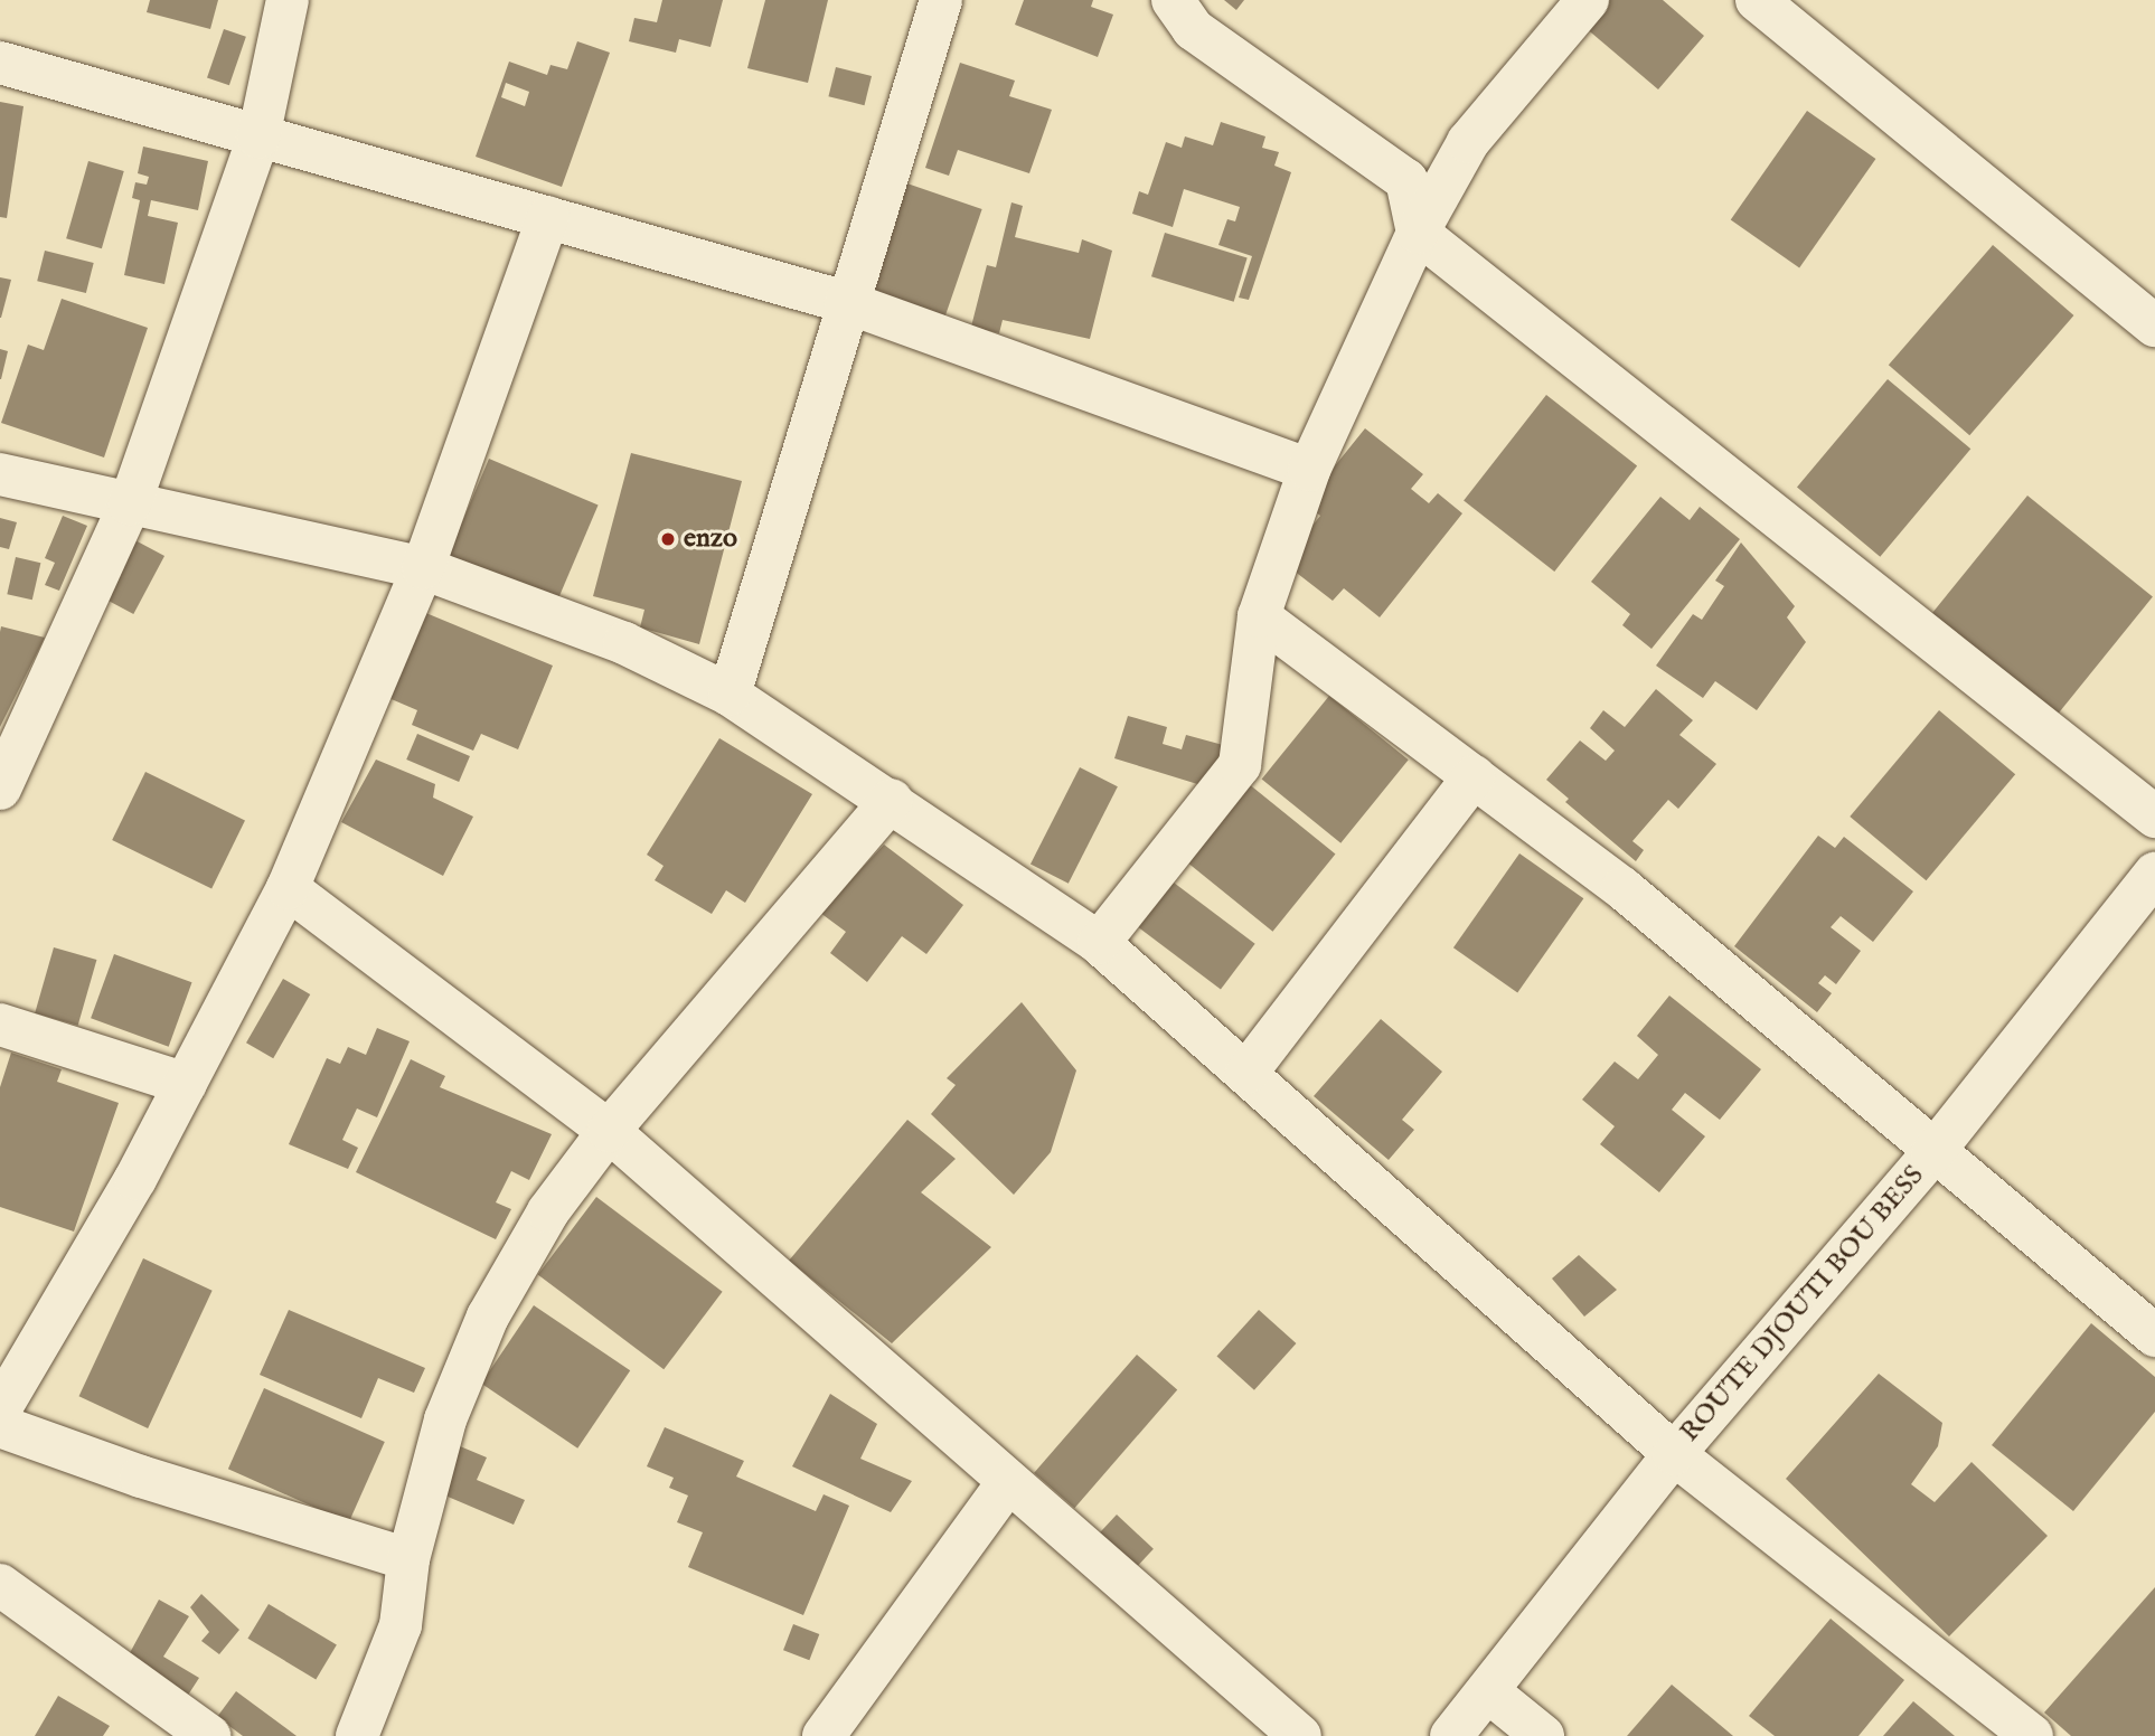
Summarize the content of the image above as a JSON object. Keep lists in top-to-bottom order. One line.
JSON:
{"streets":{"street":["ROUTE DJOUTI BOU BESS"]},"places":["enzo"]}
